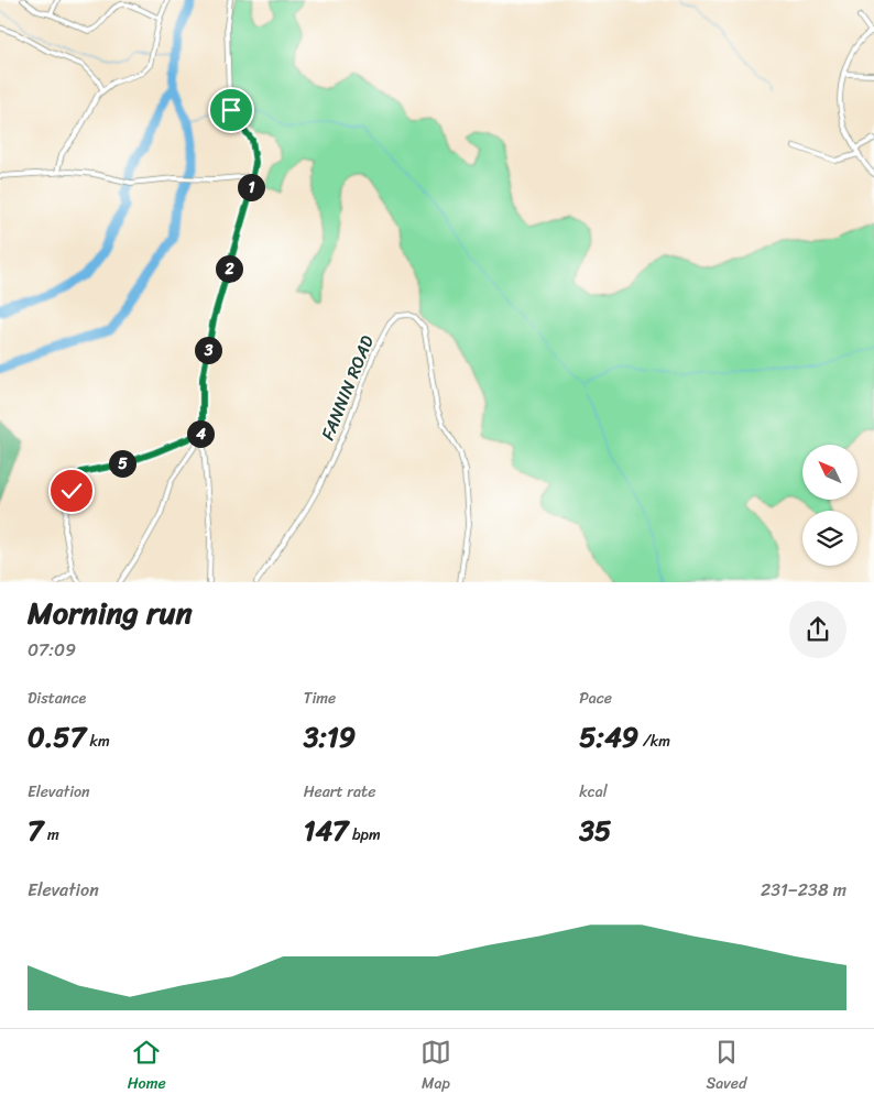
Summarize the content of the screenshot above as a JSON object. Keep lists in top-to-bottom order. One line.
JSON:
{"streets":{"street":["FANNIN ROAD"]},"north":"top left","page":{"pins":["1","2","3","4","5"],"heading":["Morning run","07:09"],"stats":[["Distance","0.57 km"],["Time","3:19"],["Pace","5:49 /km"],["Elevation","7 m"],["Heart rate","147 bpm"],["kcal","35"]],"chart":["Elevation","231–238 m"],"tabs":["Home","Map","Saved"]}}
